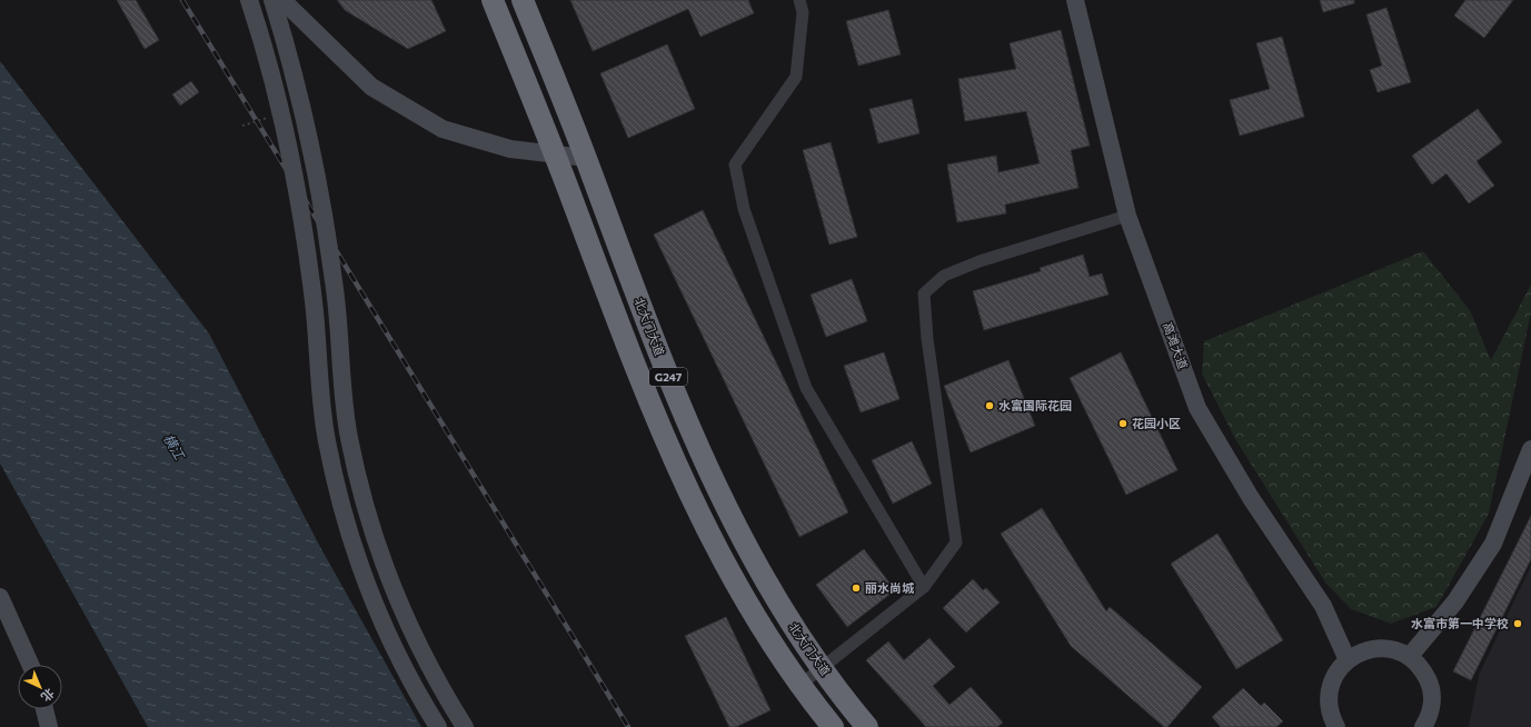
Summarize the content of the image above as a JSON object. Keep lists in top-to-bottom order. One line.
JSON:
{"streets":{"highway":["北大门大道","G247"],"main road":["高滩大道"]},"water":["横江"],"places":["水富国际花园","花园小区","丽水尚城","水富市第一中学校"],"north":"bottom right"}
